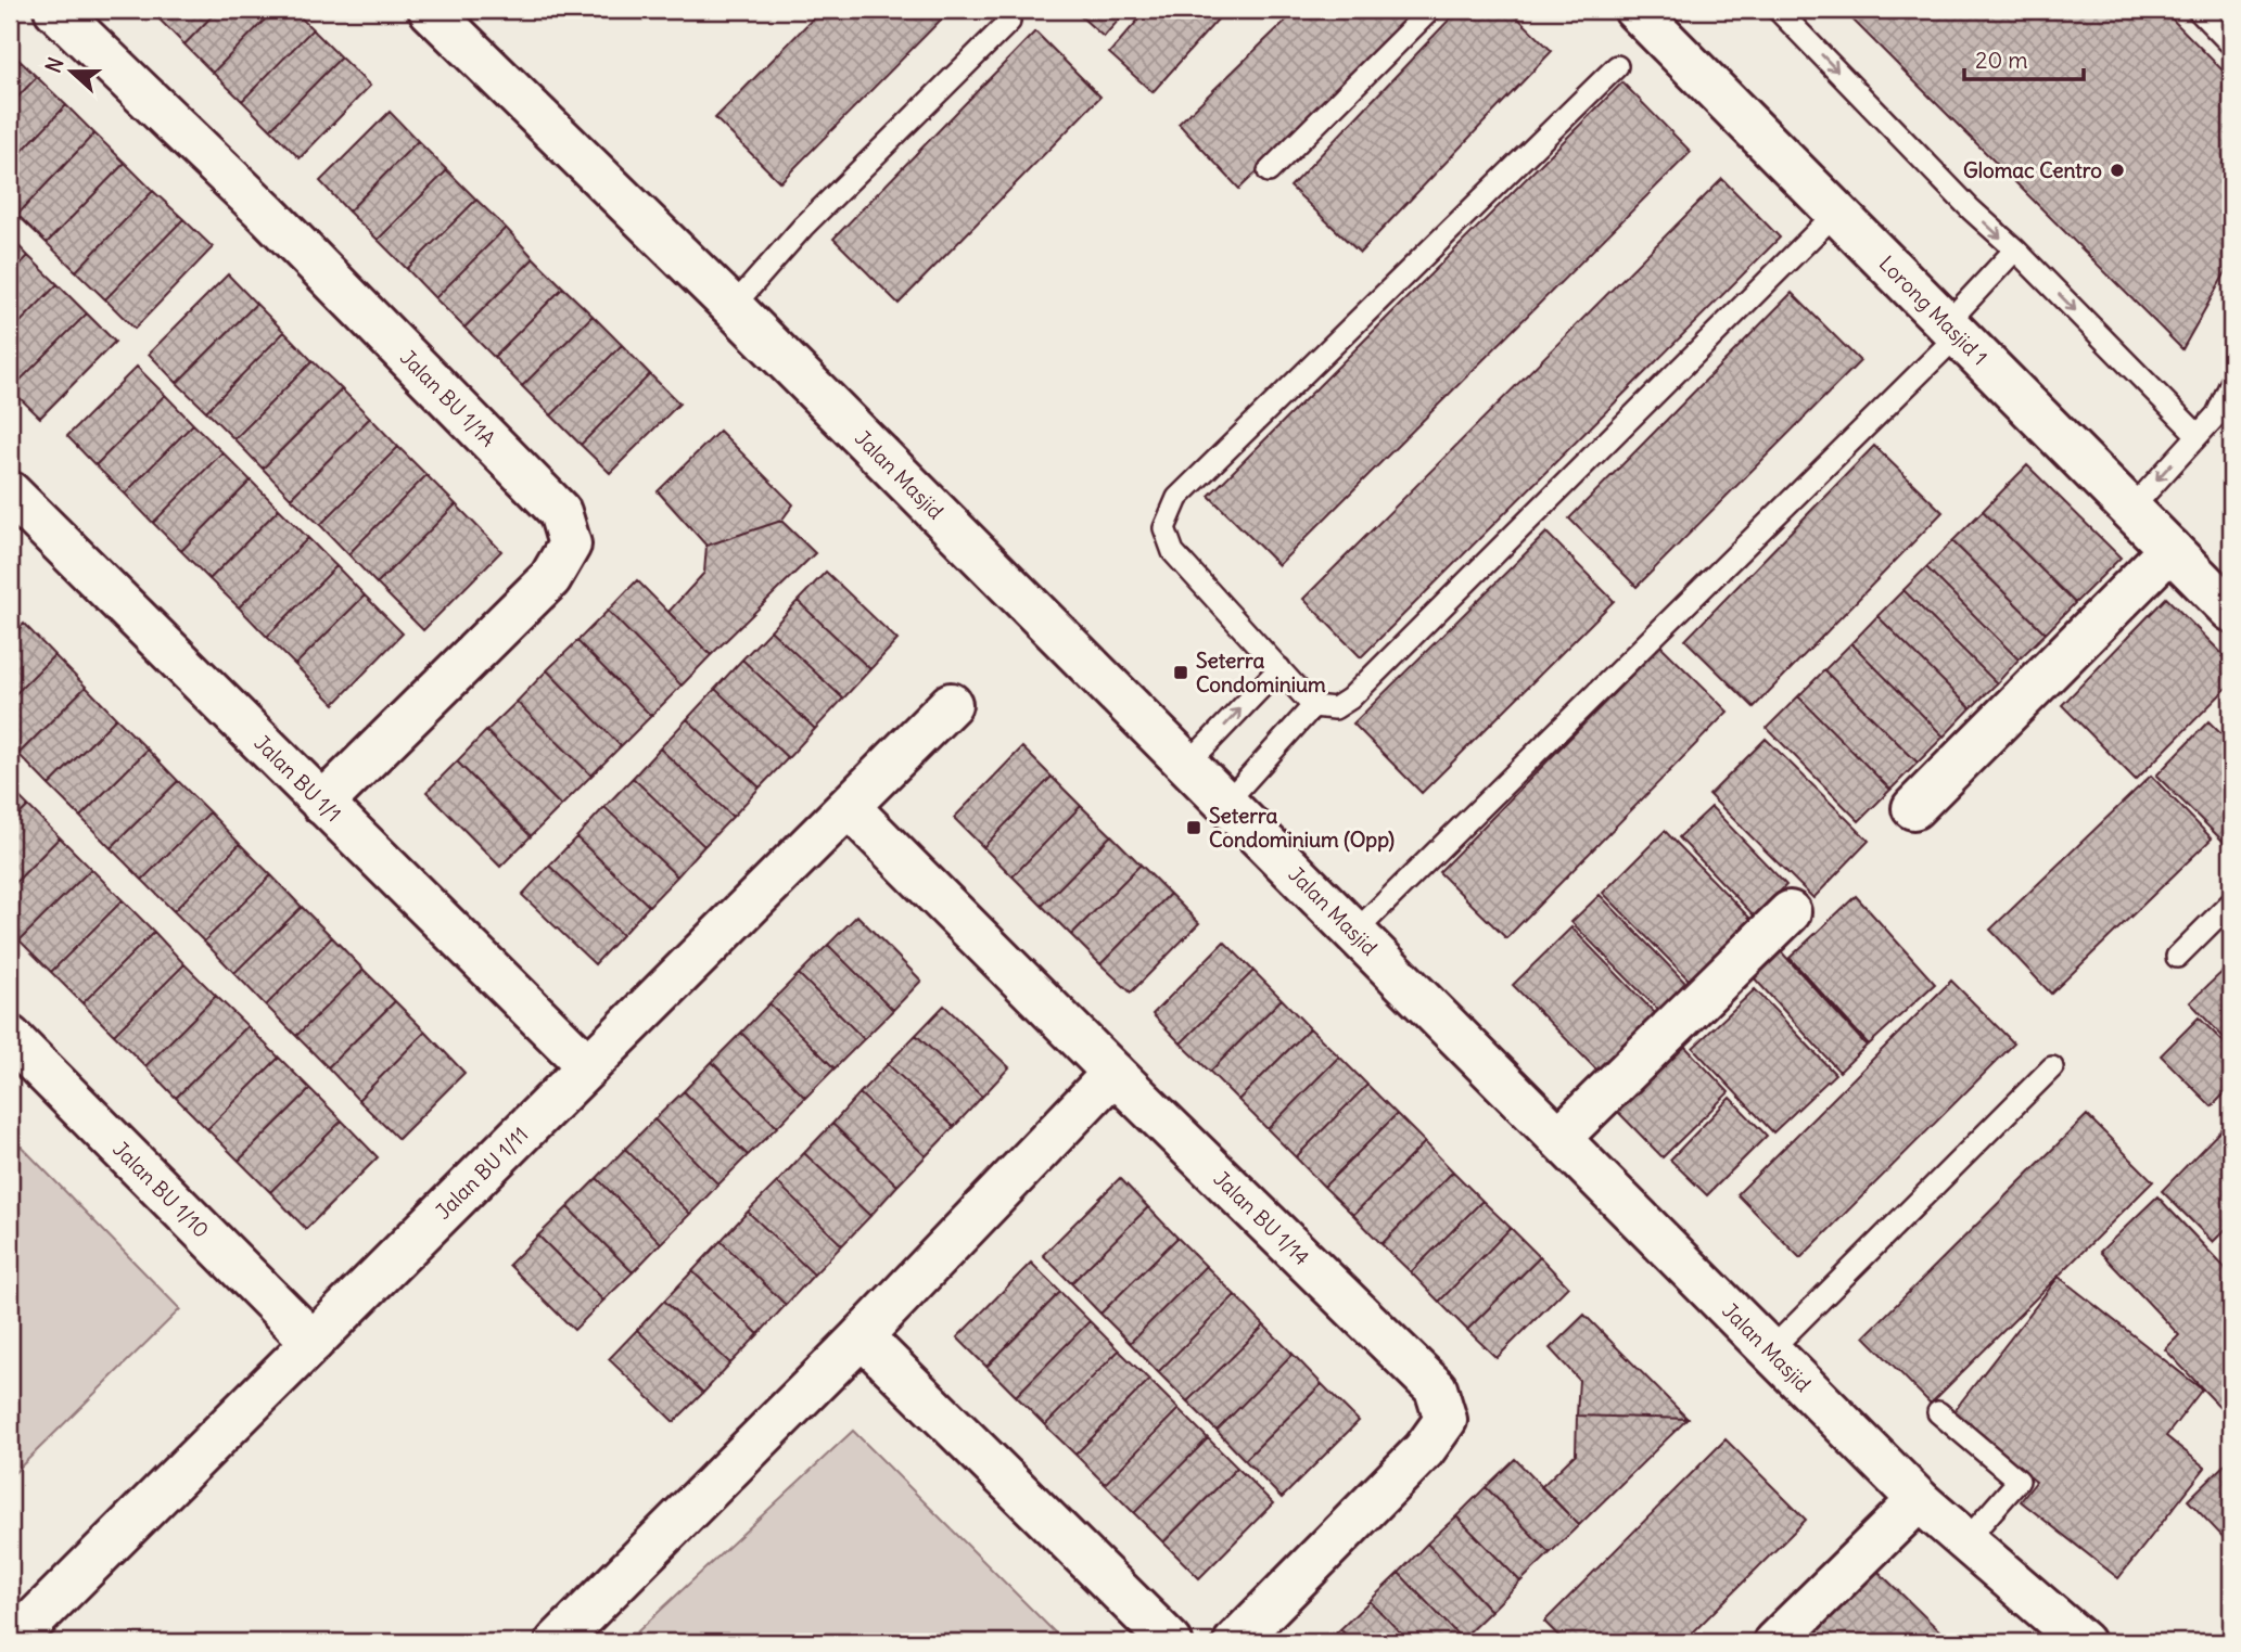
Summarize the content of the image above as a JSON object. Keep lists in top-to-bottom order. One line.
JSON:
{"streets":{"street":["Lorong Masjid 1","Jalan BU 1/1A","Jalan Masjid","Jalan BU 1/1","Jalan BU 1/11","Jalan BU 1/10","Jalan BU 1/14"]},"crossings":[["Jalan BU 1/1A","Jalan BU 1/1"],["Jalan BU 1/1","Jalan BU 1/11"],["Jalan BU 1/11","Jalan BU 1/10"],["Jalan BU 1/11","Jalan BU 1/14"]],"places":{"other":["Glomac Centro"],"transit":["Seterra Condominium","Seterra Condominium (Opp)"]},"scale_bar":"20 m","north":"left"}
